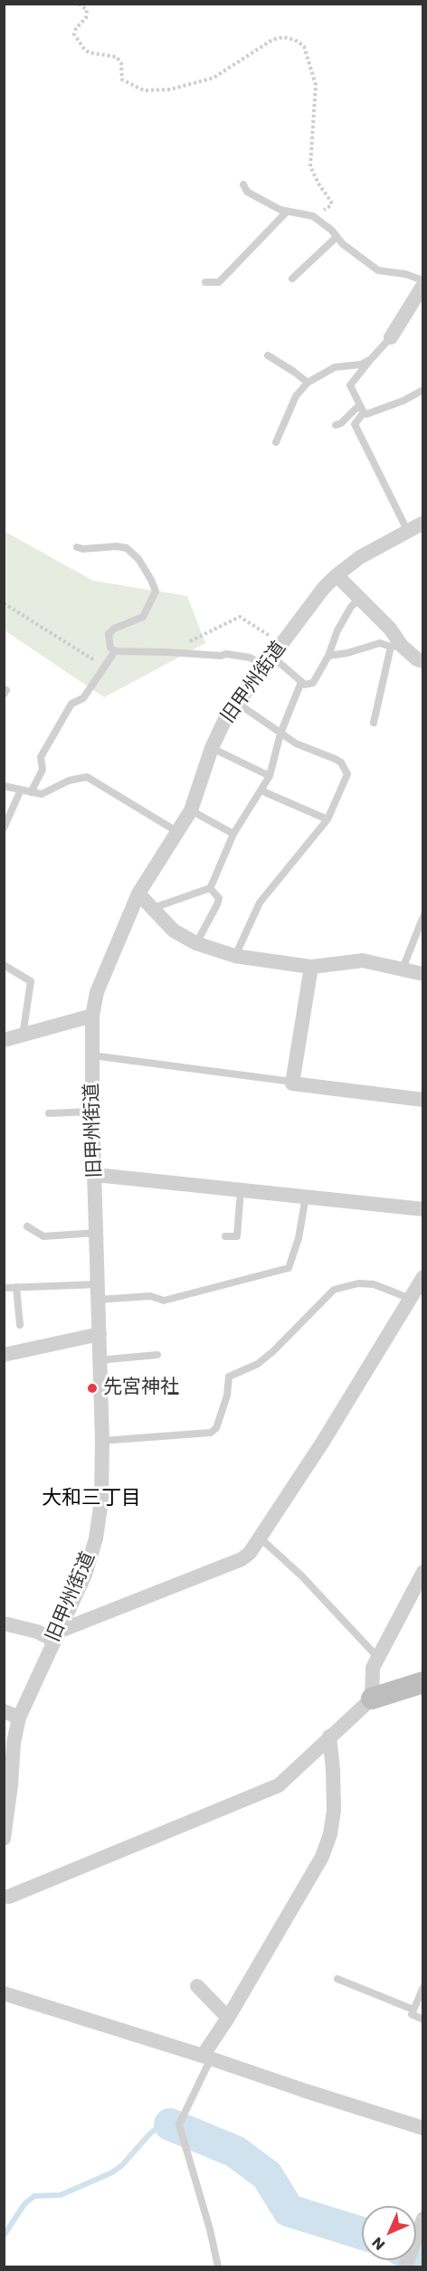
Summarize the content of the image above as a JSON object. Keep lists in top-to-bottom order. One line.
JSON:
{"streets":{"street":["旧甲州街道"]},"districts":["大和三丁目"],"places":["先宮神社"],"north":"bottom left"}
